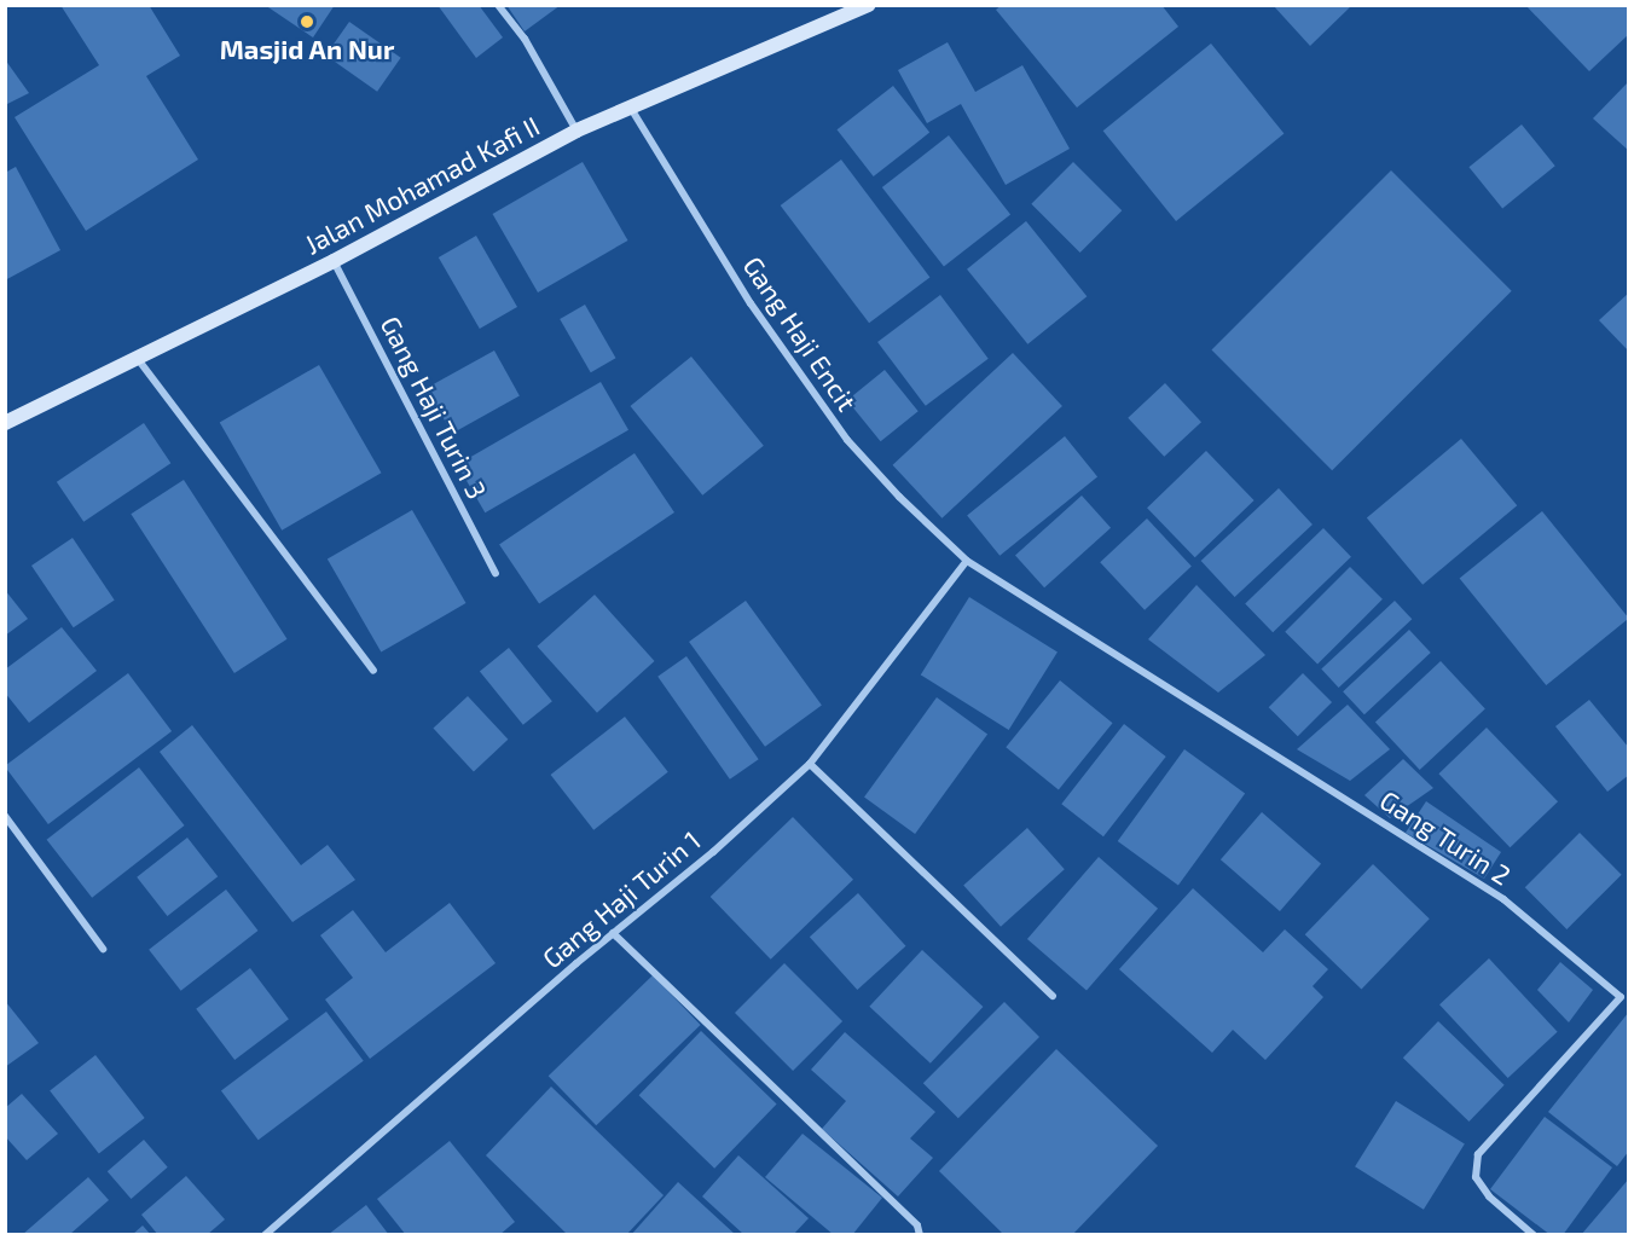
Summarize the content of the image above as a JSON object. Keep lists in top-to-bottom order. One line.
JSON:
{"streets":{"main road":["Jalan Mohamad Kafi II"],"street":["Gang Haji Encit","Gang Haji Turin 3","Gang Turin 2","Gang Haji Turin 1"]},"crossings":[["Jalan Mohamad Kafi II","Gang Haji Encit"],["Jalan Mohamad Kafi II","Gang Haji Turin 3"],["Gang Haji Encit","Gang Turin 2"],["Gang Haji Encit","Gang Haji Turin 1"],["Gang Turin 2","Gang Haji Turin 1"]],"places":["Masjid An Nur"]}
